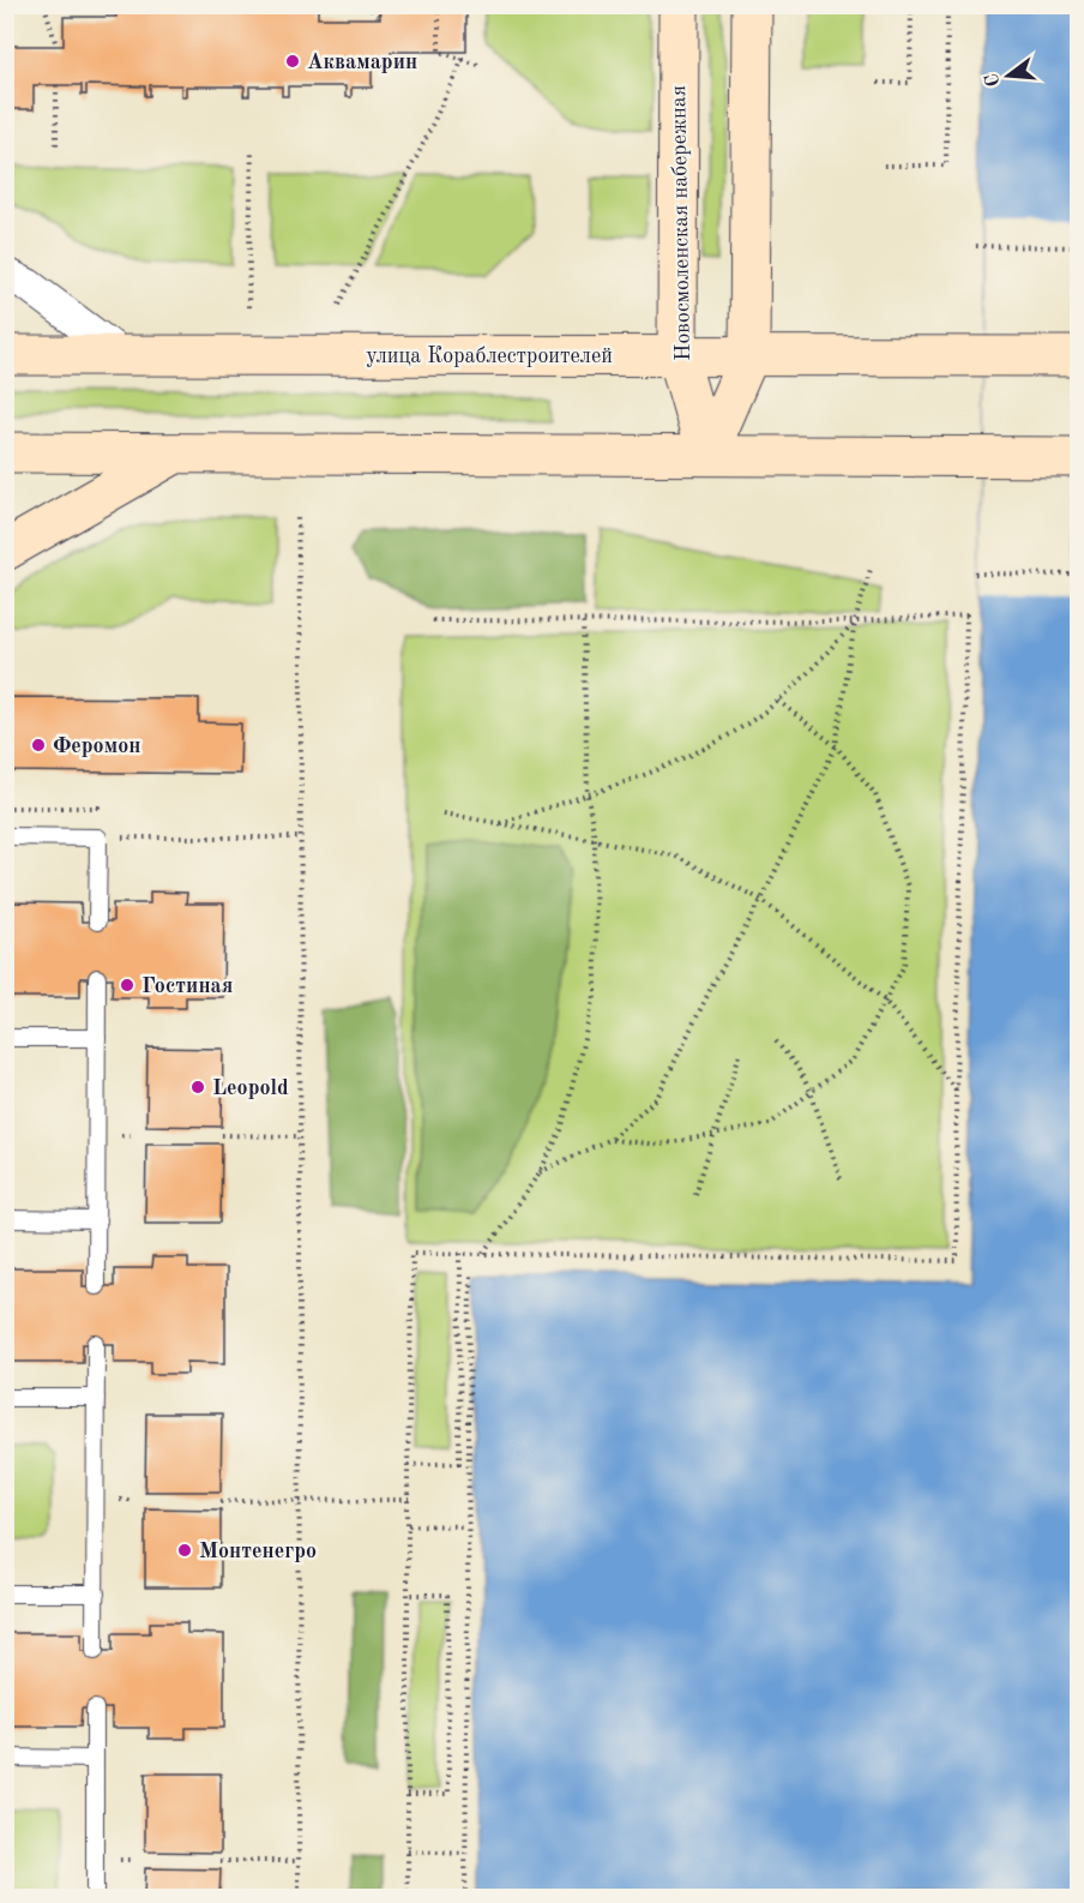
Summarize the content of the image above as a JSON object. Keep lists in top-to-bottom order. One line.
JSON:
{"streets":{"main road":["Новосмоленская набережная","улица Кораблестроителей"]},"crossings":[["Новосмоленская набережная","улица Кораблестроителей"]],"places":["Аквамарин","Феромон","Гостиная","Leopold","Монтенегро"],"north":"left"}
